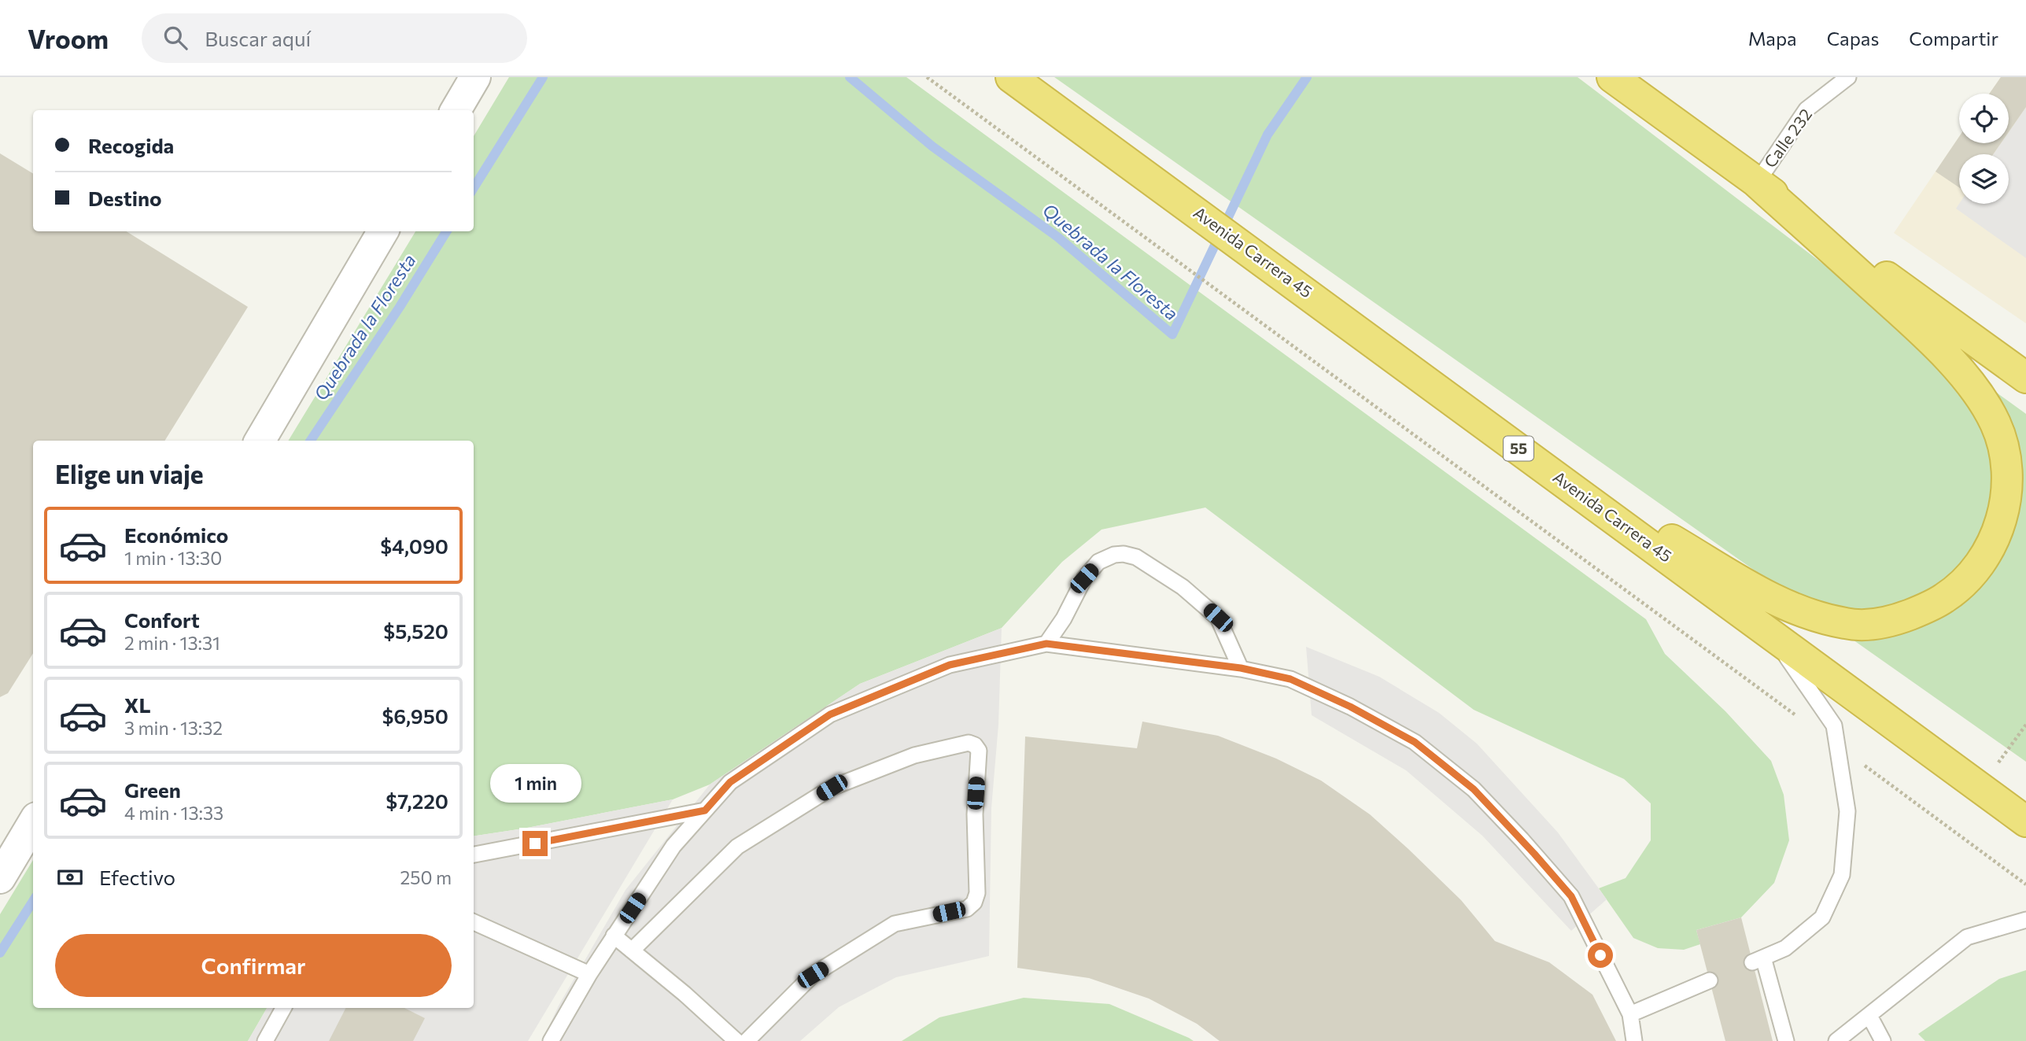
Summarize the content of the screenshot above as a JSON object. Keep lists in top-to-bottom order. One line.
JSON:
{"streets":{"highway":["Avenida Carrera 45","55"],"lane":["Calle 232"]},"water":["Quebrada la Floresta"],"page":{"header":"Vroom","search":"Buscar aquí","nav":["Mapa","Capas","Compartir"],"banner":["Recogida","Destino"],"heading":"Elige un viaje","list":[{"name":"Económico","note":"1 min · 13:30","value":"$4,090"},{"name":"Confort","note":"2 min · 13:31","value":"$5,520"},{"name":"XL","note":"3 min · 13:32","value":"$6,950"},{"name":"Green","note":"4 min · 13:33","value":"$7,220"}],"bubble":"1 min","pay":["Efectivo","250 m"],"buttons":"Confirmar"}}
